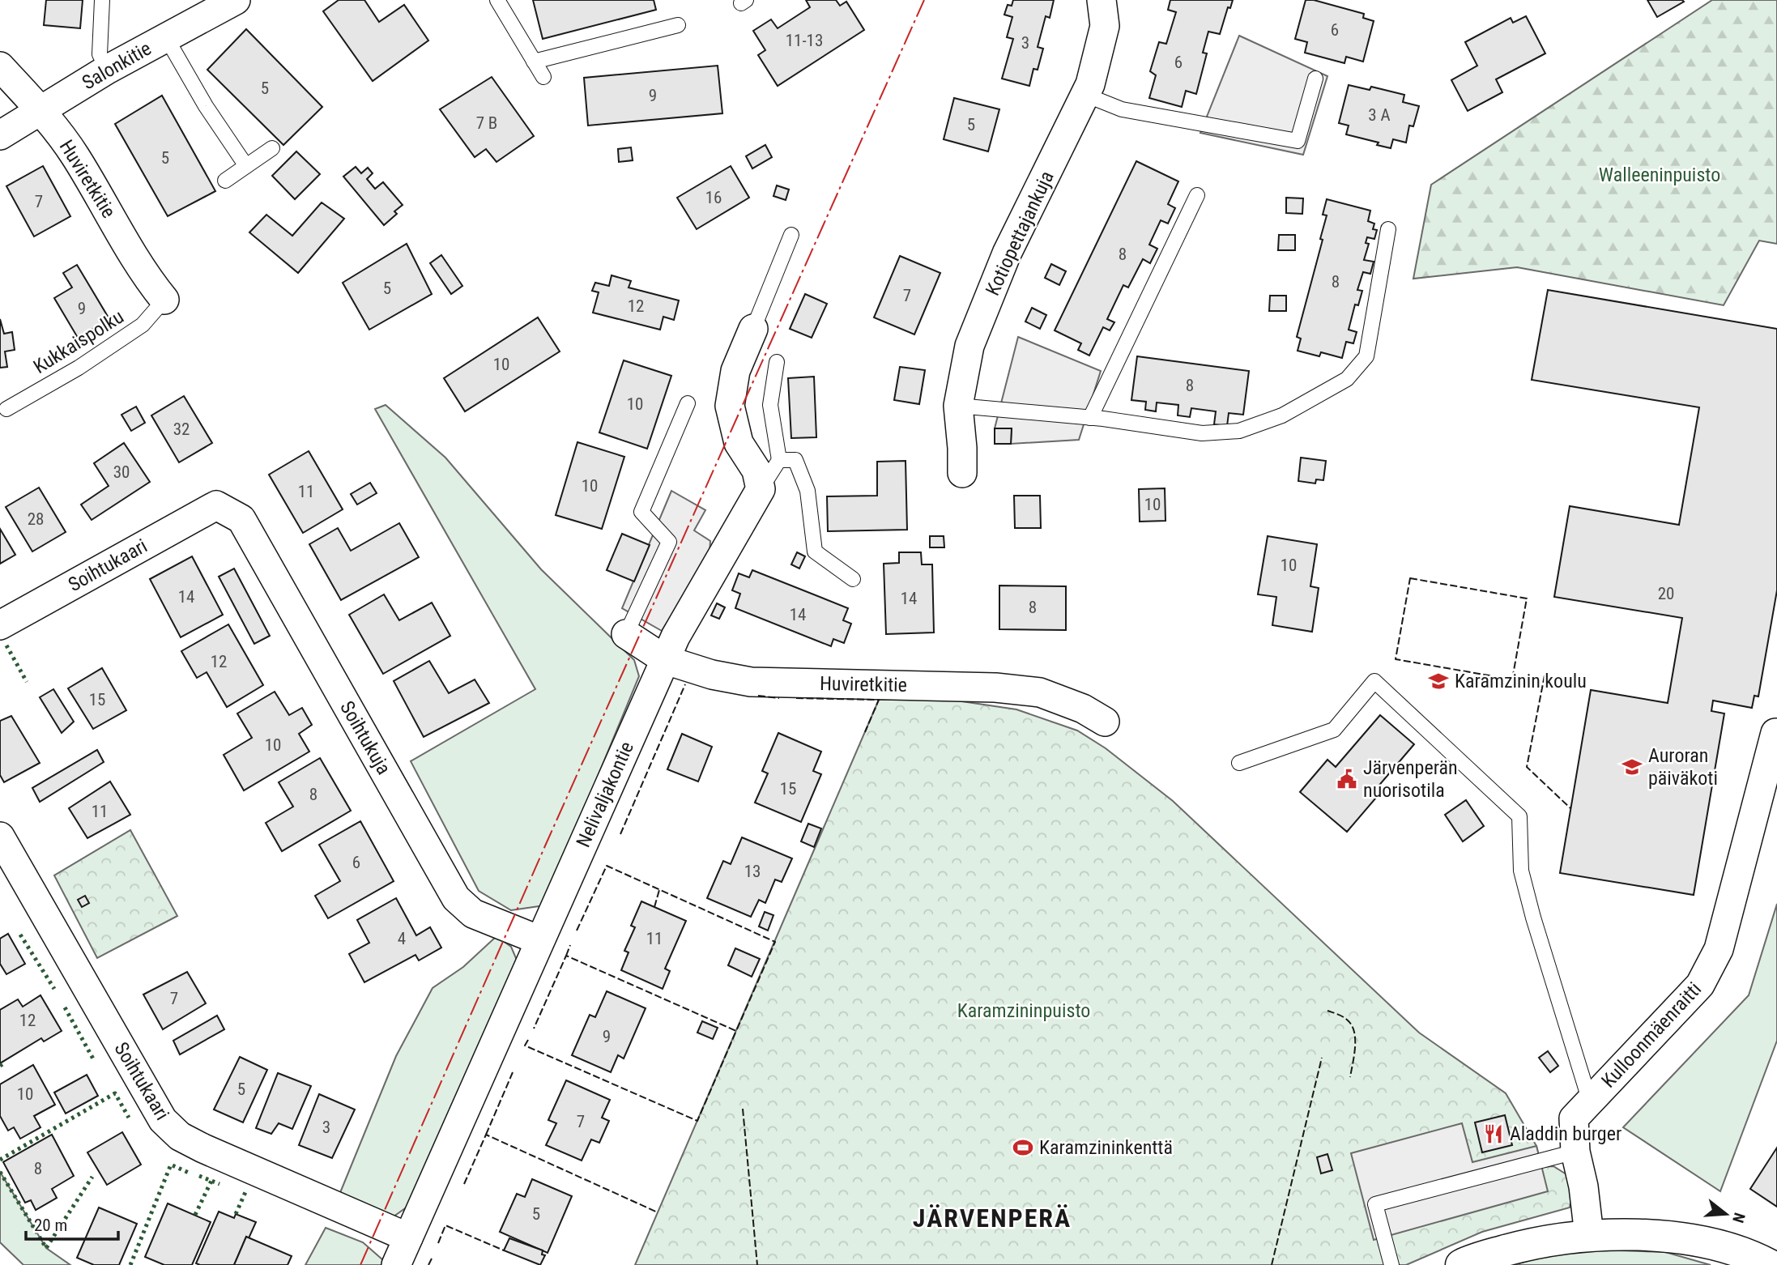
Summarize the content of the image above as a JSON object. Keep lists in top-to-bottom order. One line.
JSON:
{"streets":{"street":["Salonkitie","Huviretkitie","Kotiopettajankuja","Soihtukaari","Soihtukuja","Nelivaljakontie","Kulloonmäenraitti"],"lane":["Kukkaispolku"]},"crossings":[["Salonkitie","Huviretkitie"],["Huviretkitie","Kukkaispolku"],["Huviretkitie","Nelivaljakontie"],["Soihtukaari","Soihtukuja"],["Soihtukaari","Nelivaljakontie"],["Soihtukuja","Nelivaljakontie"]],"districts":["JÄRVENPERÄ"],"parks":["Walleeninpuisto","Karamzininpuisto"],"places":{"school or university":["Karamzinin koulu","Auroran päiväkoti"],"public building":["Järvenperän nuorisotila"],"restaurant":["Aladdin burger"],"sports":["Karamzininkenttä"]},"house_numbers":["6","11-13","3","6","5","9","3 A","7 B","5","5","16","7","8","8","5","7","12","9","10","8","10","32","30","10","11","10","28","10","20","14","14","8","14","12","15","10","15","8","11","6","13","4","11","7","12","9","5","10","7","3","8","5"],"scale_bar":"20 m","north":"right"}
